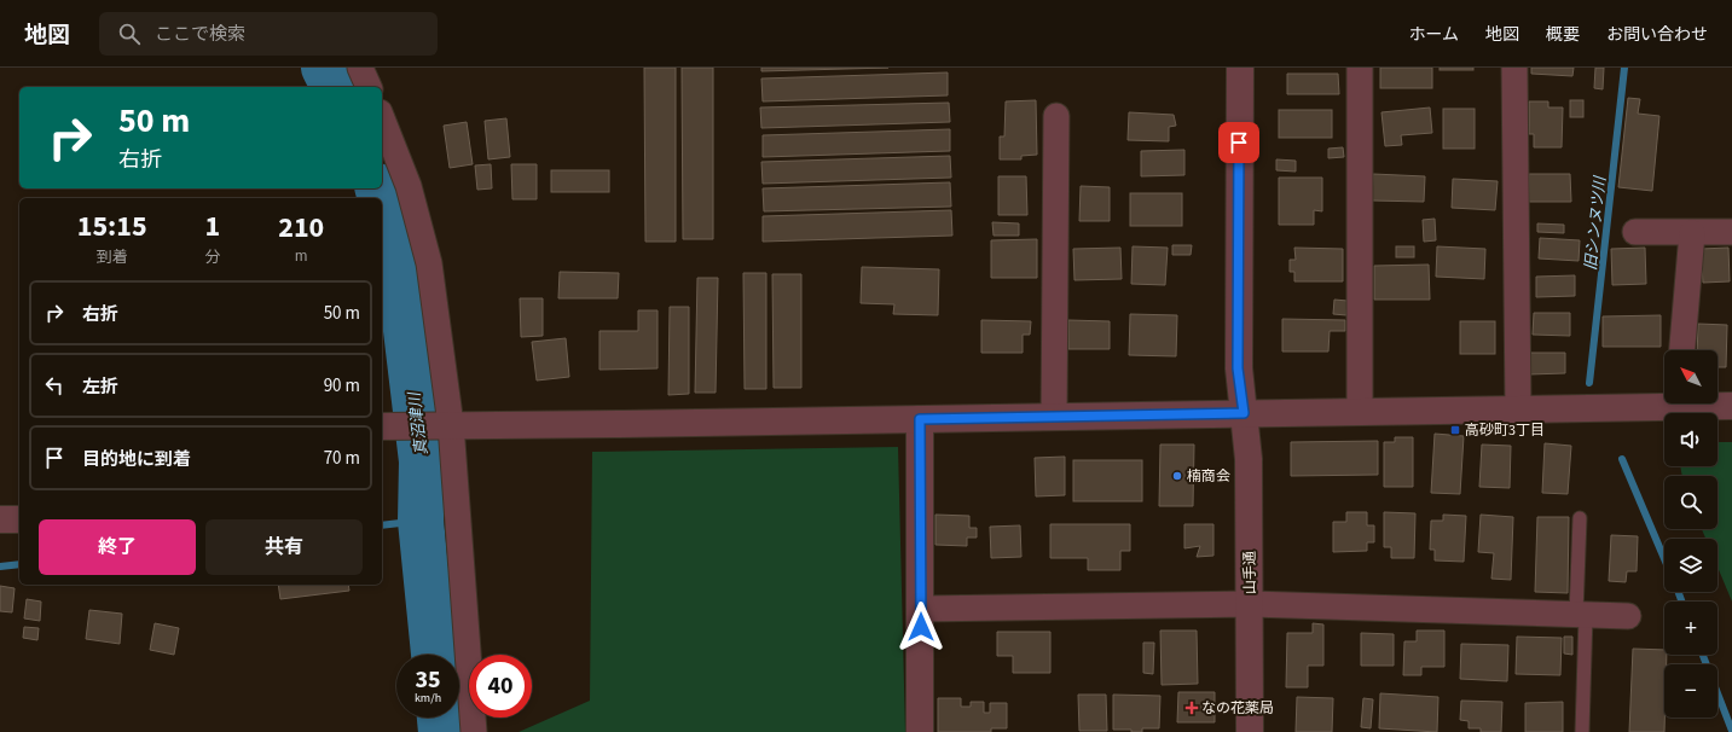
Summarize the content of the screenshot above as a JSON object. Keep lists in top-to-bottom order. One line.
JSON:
{"streets":{"street":["山手通"]},"water":["旧シンヌツ川","真沼津川"],"places":{"transit":["高砂町3丁目"],"other":["楠商会"],"health":["なの花薬局"]},"north":"top left","page":{"header":"地図","search":"ここで検索","nav":["ホーム","地図","概要","お問い合わせ"],"turn":["50 m","右折"],"eta":["15:15","到着","1","分","210","m"],"list":[{"name":"右折","value":"50 m"},{"name":"左折","value":"90 m"},{"name":"目的地に到着","value":"70 m"}],"map_buttons":["+","−"],"buttons":["終了","共有"],"speed":"35 km/h","limit":"40"}}
